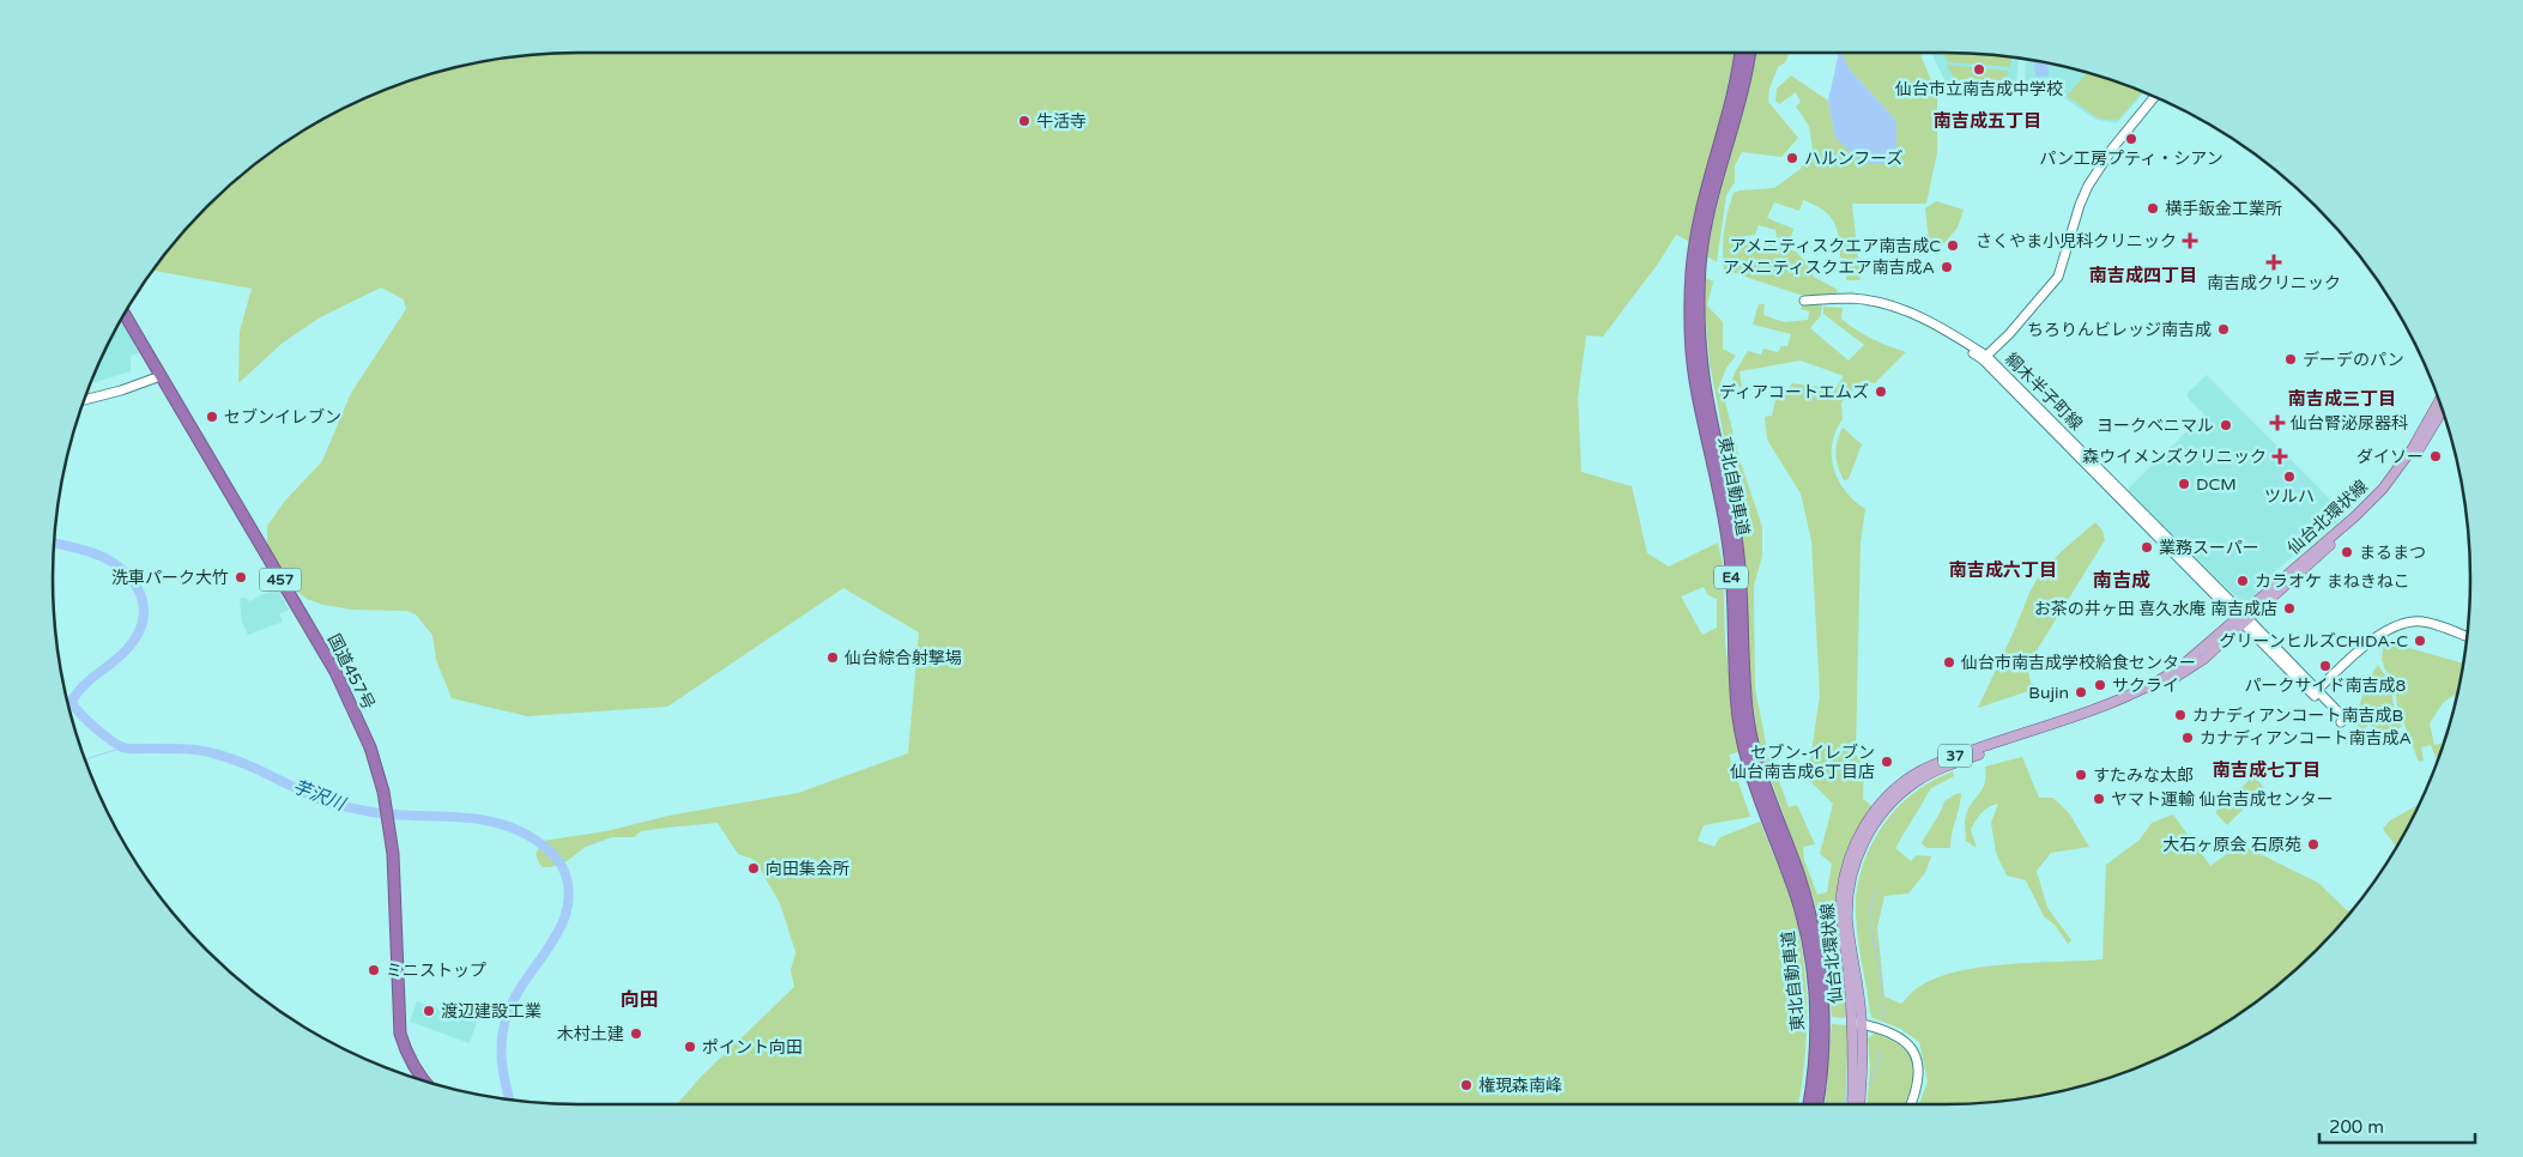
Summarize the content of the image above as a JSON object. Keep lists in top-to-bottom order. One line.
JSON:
{"streets":{"highway":["東北自動車道","E4","457","国道457号"],"main road":["仙台北環状線","37"]},"districts":["南吉成五丁目","南吉成四丁目","南吉成三丁目","南吉成六丁目","南吉成","南吉成七丁目","向田"],"water":["芋沢川"],"places":{"other":["仙台市立南吉成中学校","牛活寺","パン工房プティ・シアン","ハルンフーズ","横手鈑金工業所","アメニティスクエア南吉成C","アメニティスクエア南吉成A","ちろりんビレッジ南吉成","デーデのパン","ディアコートエムズ","セブンイレブン","ヨークベニマル","ダイソー","ツルハ","DCM","業務スーパー","まるまつ","洗車パーク大竹","カラオケ まねきねこ","お茶の井ヶ田 喜久水庵 南吉成店","グリーンヒルズCHIDA-C","仙台綜合射撃場","仙台市南吉成学校給食センター","パークサイド南吉成8","サクライ","Bujin","カナディアンコート南吉成B","カナディアンコート南吉成A","セブン-イレブン 仙台南吉成6丁目店","すたみな太郎","ヤマト運輸 仙台吉成センター","大石ヶ原会 石原苑","向田集会所","ミニストップ","渡辺建設工業","木村土建","ポイント向田","権現森南峰"],"health":["さくやま小児科クリニック","南吉成クリニック","仙台腎泌尿器科","森ウイメンズクリニック"]},"scale_bar":"200 m"}
